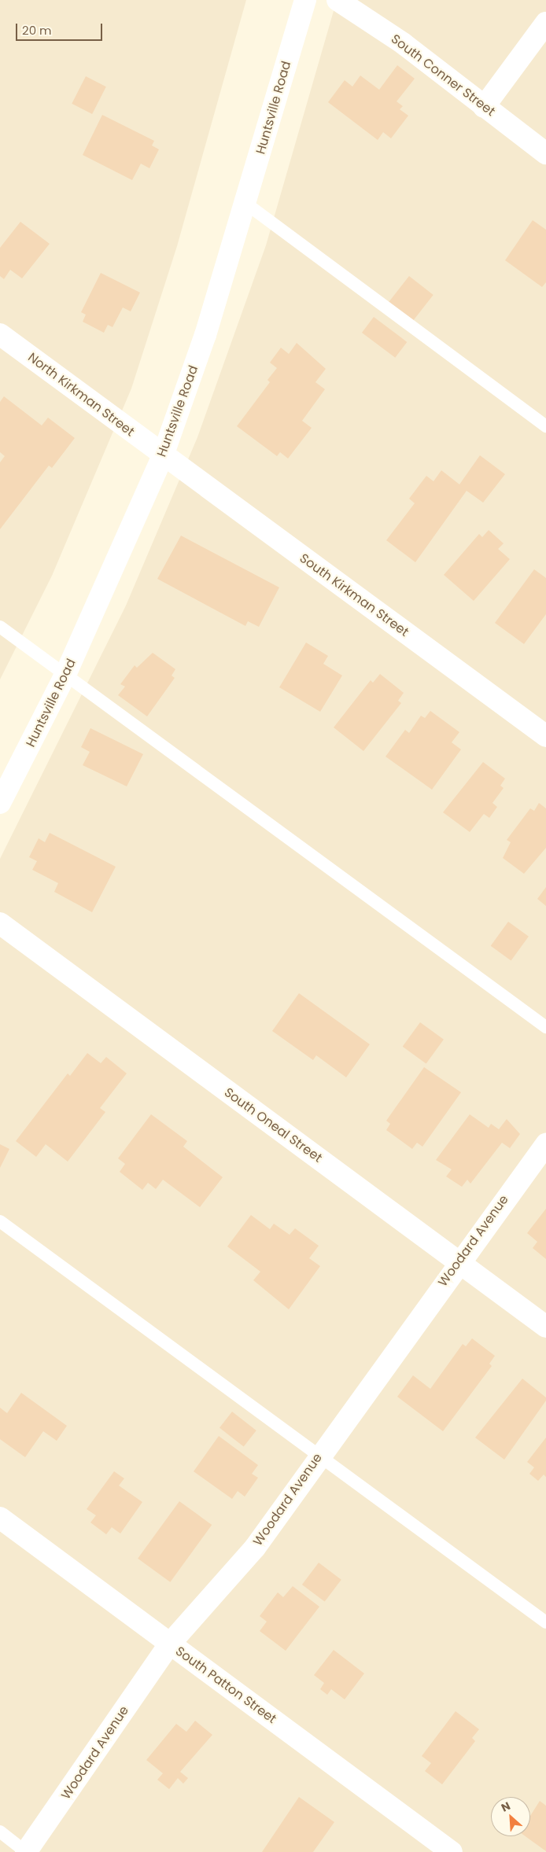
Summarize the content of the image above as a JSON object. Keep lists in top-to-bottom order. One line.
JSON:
{"streets":{"street":["South Conner Street","Huntsville Road","North Kirkman Street","South Kirkman Street","South Oneal Street","Woodard Avenue","South Patton Street"]},"crossings":[["Huntsville Road","North Kirkman Street"],["Huntsville Road","South Kirkman Street"],["North Kirkman Street","South Kirkman Street"],["South Oneal Street","Woodard Avenue"],["Woodard Avenue","South Patton Street"]],"scale_bar":"20 m","north":"top left"}
